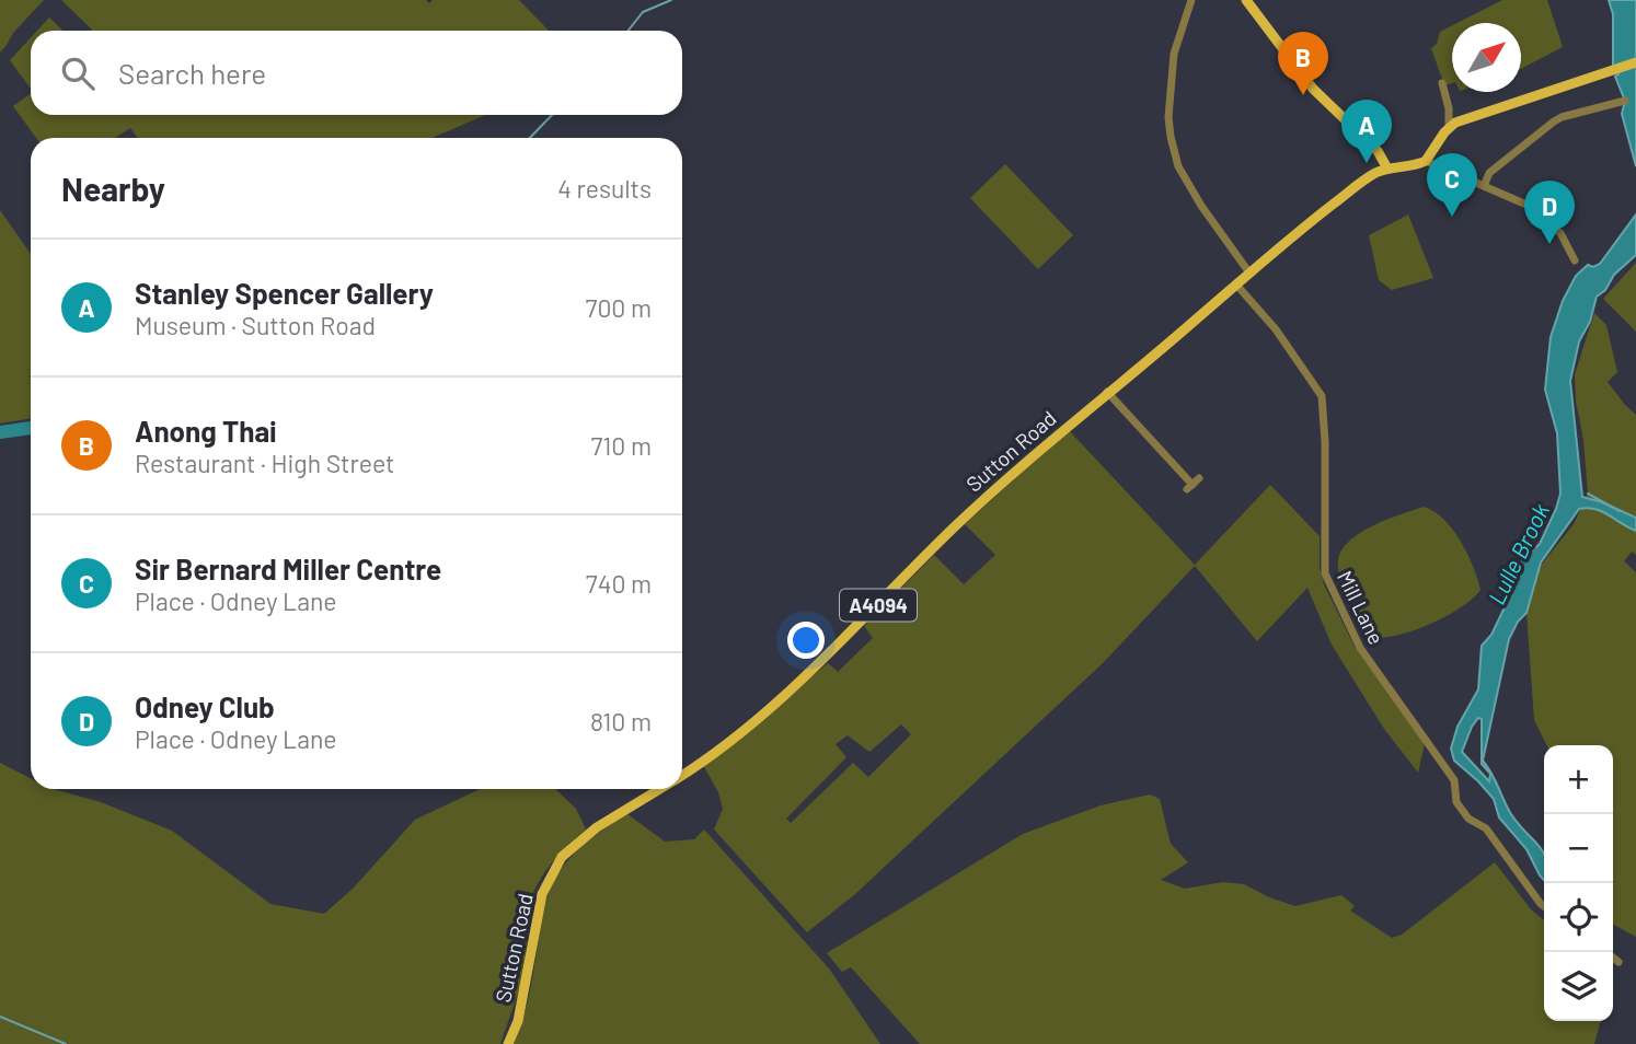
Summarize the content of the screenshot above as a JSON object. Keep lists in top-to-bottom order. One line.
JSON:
{"streets":{"main road":["Sutton Road","A4094"],"street":["Mill Lane"]},"crossings":[["Sutton Road","A4094"],["Sutton Road","Mill Lane"]],"water":["Lulle Brook"],"north":"top right","page":{"search":"Search here","pins":["B","A","C","D"],"heading":["Nearby","4 results"],"list":[{"mark":"A","name":"Stanley Spencer Gallery","note":"Museum · Sutton Road","value":"700 m"},{"mark":"B","name":"Anong Thai","note":"Restaurant · High Street","value":"710 m"},{"mark":"C","name":"Sir Bernard Miller Centre","note":"Place · Odney Lane","value":"740 m"},{"mark":"D","name":"Odney Club","note":"Place · Odney Lane","value":"810 m"}],"map_buttons":["+","−"]}}
